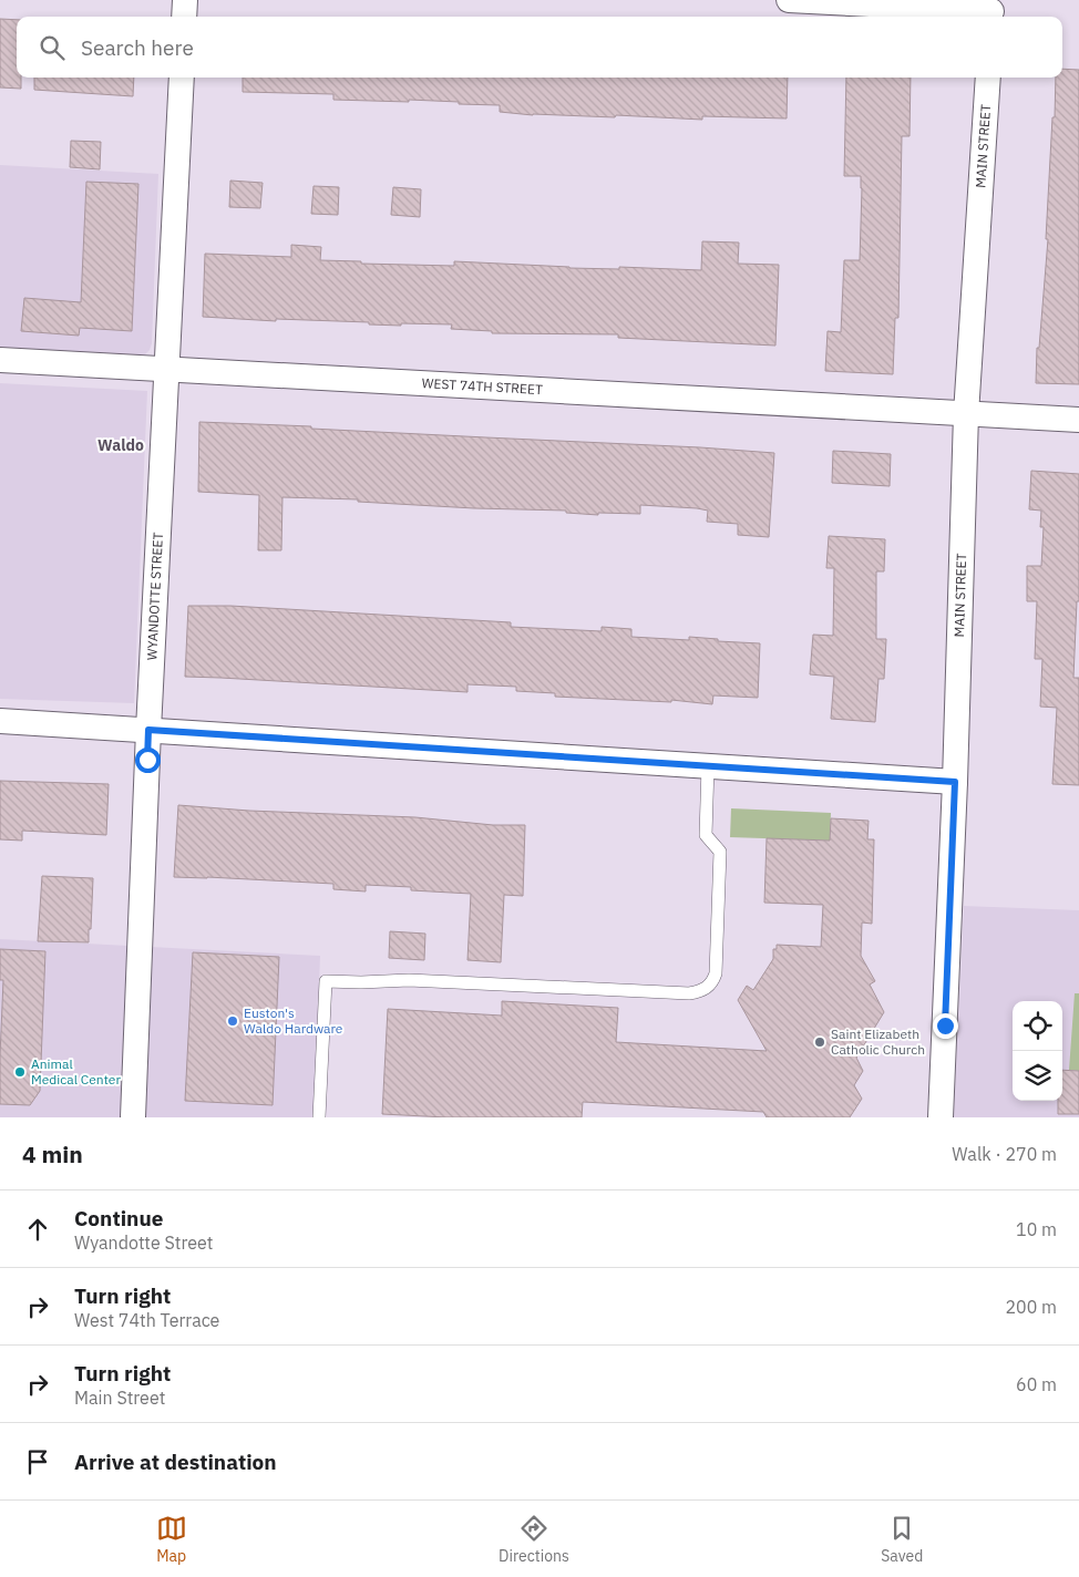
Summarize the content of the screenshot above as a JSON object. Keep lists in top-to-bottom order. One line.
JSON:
{"streets":{"street":["MAIN STREET","WEST 74TH STREET","WYANDOTTE STREET"]},"crossings":[["MAIN STREET","WEST 74TH STREET"],["WEST 74TH STREET","WYANDOTTE STREET"]],"districts":["Waldo"],"places":["Euston's Waldo Hardware","Saint Elizabeth Catholic Church","Animal Medical Center"],"page":{"search":"Search here","heading":["4 min","Walk · 270 m"],"list":[["Continue","Wyandotte Street","10 m"],["Turn right","West 74th Terrace","200 m"],["Turn right","Main Street","60 m"],"Arrive at destination"],"nav":["Map","Directions","Saved"]}}
